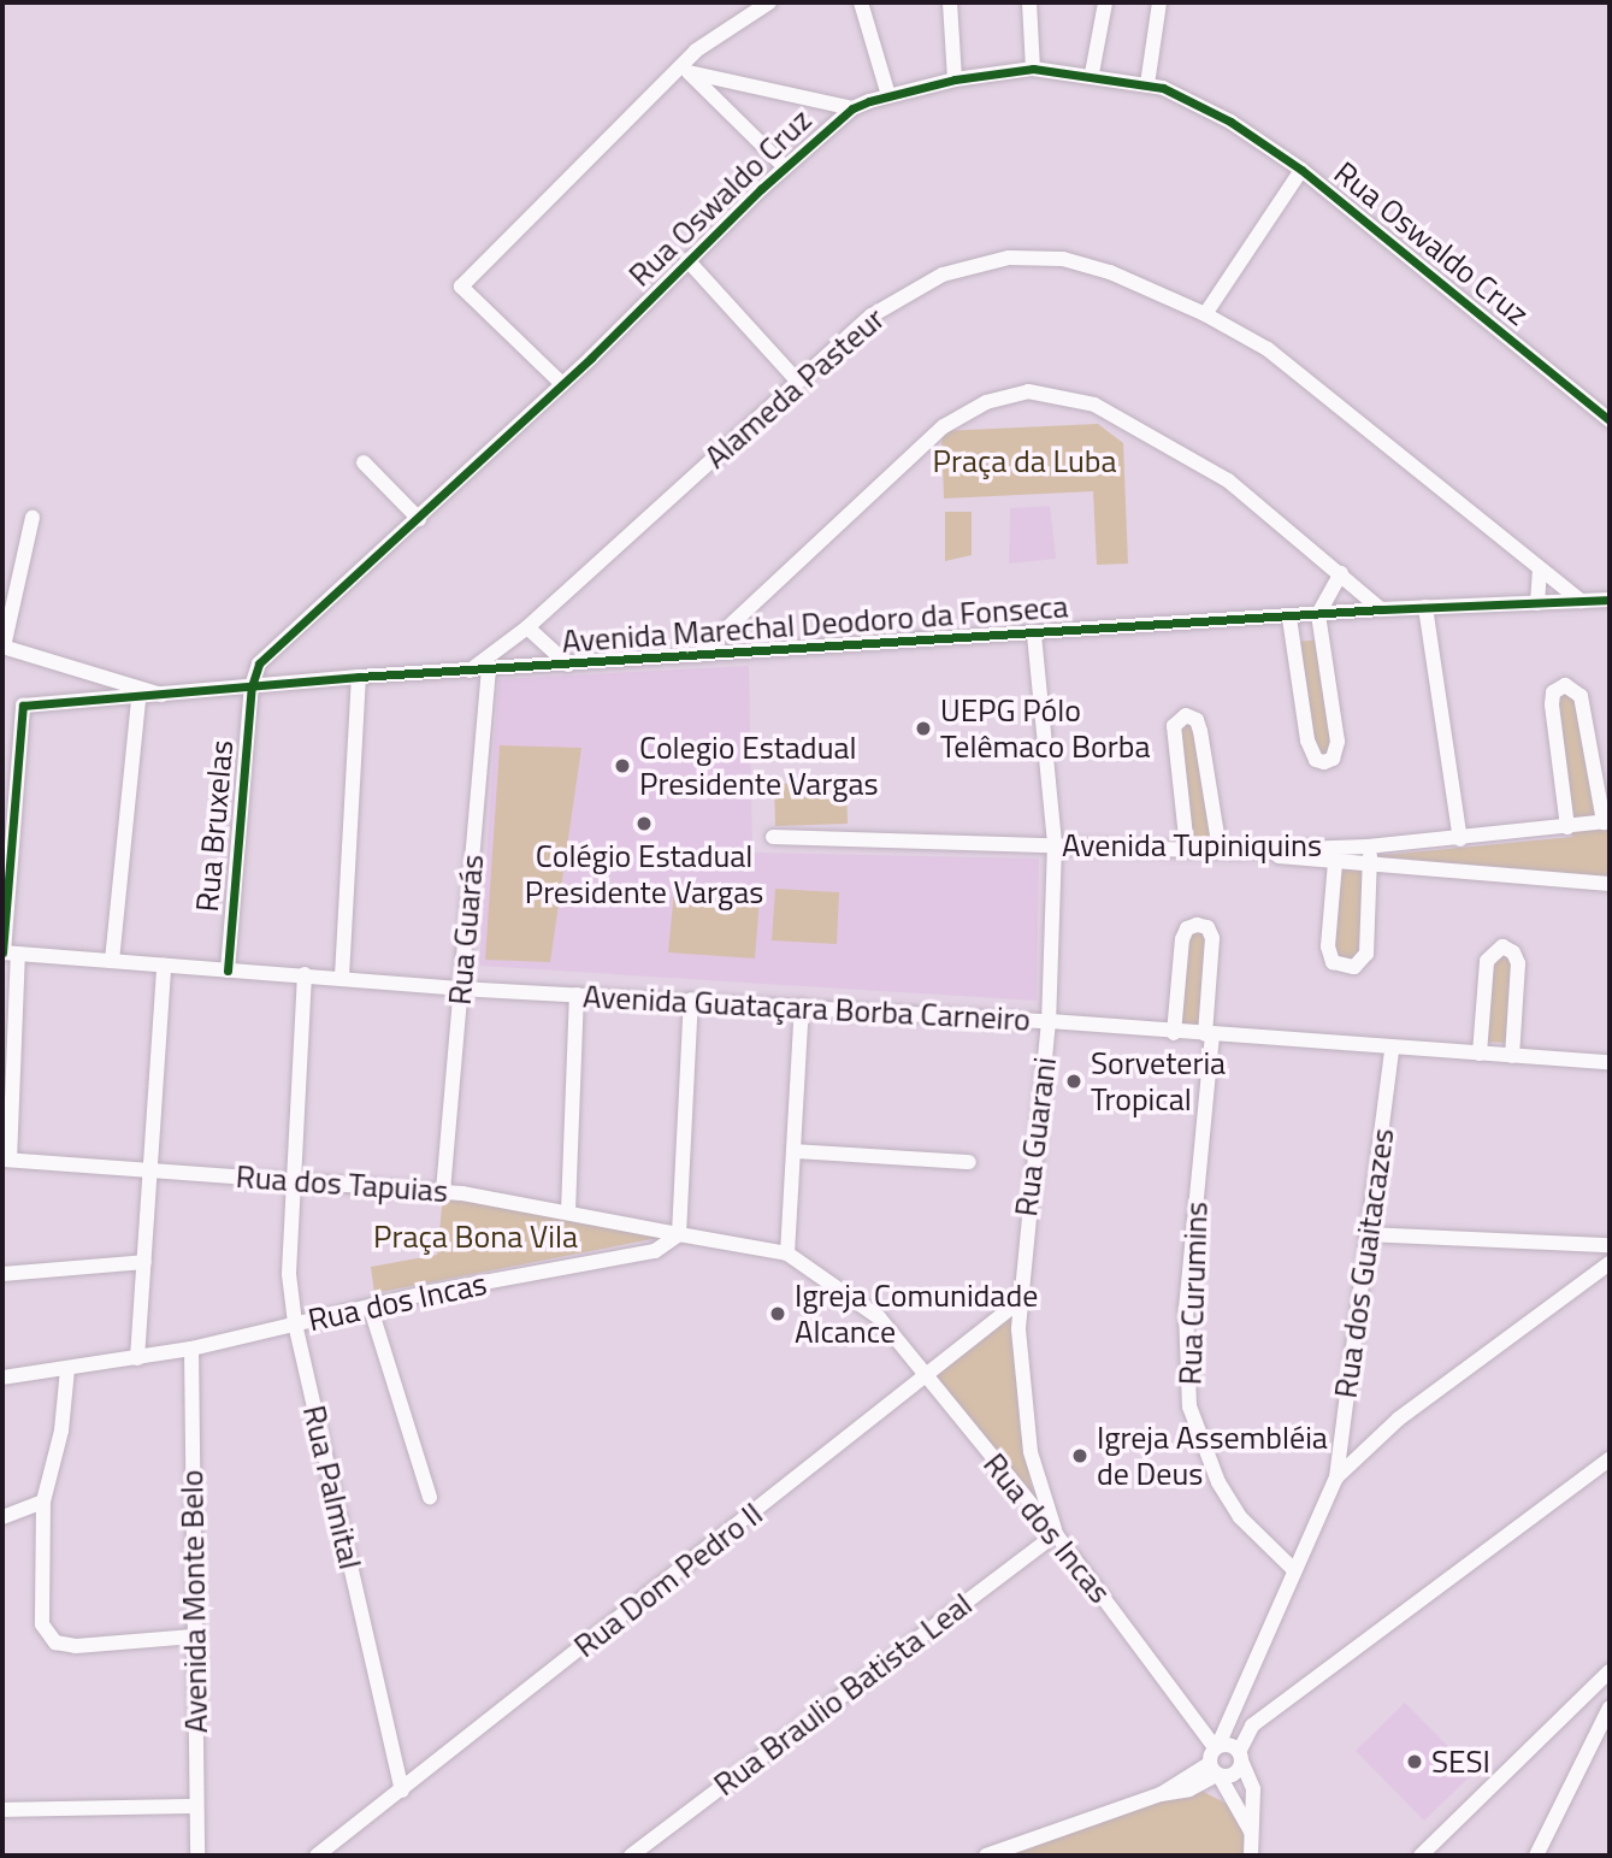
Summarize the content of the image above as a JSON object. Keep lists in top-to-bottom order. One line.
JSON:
{"streets":{"street":["Rua Oswaldo Cruz","Alameda Pasteur","Avenida Marechal Deodoro da Fonseca","Rua Bruxelas","Avenida Tupiniquins","Rua Guarás","Avenida Guataçara Borba Carneiro","Rua Guarani","Rua dos Tapuias","Rua dos Guaitacazes","Rua Curumins","Rua dos Incas","Rua Palmital","Rua Dom Pedro II","Avenida Monte Belo","Rua Braulio Batista Leal"]},"crossings":[["Rua Oswaldo Cruz","Avenida Marechal Deodoro da Fonseca"],["Rua Oswaldo Cruz","Rua Bruxelas"],["Alameda Pasteur","Avenida Marechal Deodoro da Fonseca"],["Avenida Marechal Deodoro da Fonseca","Rua Bruxelas"],["Avenida Marechal Deodoro da Fonseca","Rua Guarás"],["Avenida Marechal Deodoro da Fonseca","Avenida Guataçara Borba Carneiro"],["Avenida Marechal Deodoro da Fonseca","Rua Guarani"],["Rua Bruxelas","Avenida Guataçara Borba Carneiro"],["Avenida Tupiniquins","Rua Guarani"],["Rua Guarás","Avenida Guataçara Borba Carneiro"],["Rua Guarás","Rua dos Tapuias"],["Avenida Guataçara Borba Carneiro","Rua Guarani"],["Avenida Guataçara Borba Carneiro","Rua dos Guaitacazes"],["Avenida Guataçara Borba Carneiro","Rua Curumins"],["Avenida Guataçara Borba Carneiro","Rua Palmital"],["Rua Guarani","Rua dos Incas"],["Rua Guarani","Rua Dom Pedro II"],["Rua Guarani","Rua Braulio Batista Leal"],["Rua dos Tapuias","Rua dos Incas"],["Rua dos Tapuias","Rua Palmital"],["Rua dos Incas","Rua Palmital"],["Rua dos Incas","Rua Dom Pedro II"],["Rua dos Incas","Avenida Monte Belo"],["Rua dos Incas","Rua Braulio Batista Leal"],["Rua Palmital","Rua Dom Pedro II"]],"parks":["Praça da Luba","Praça Bona Vila"],"places":["UEPG Pólo Telêmaco Borba","Colegio Estadual Presidente Vargas","Colégio Estadual Presidente Vargas","Sorveteria Tropical","Igreja Comunidade Alcance","Igreja Assembléia de Deus","SESI"]}
